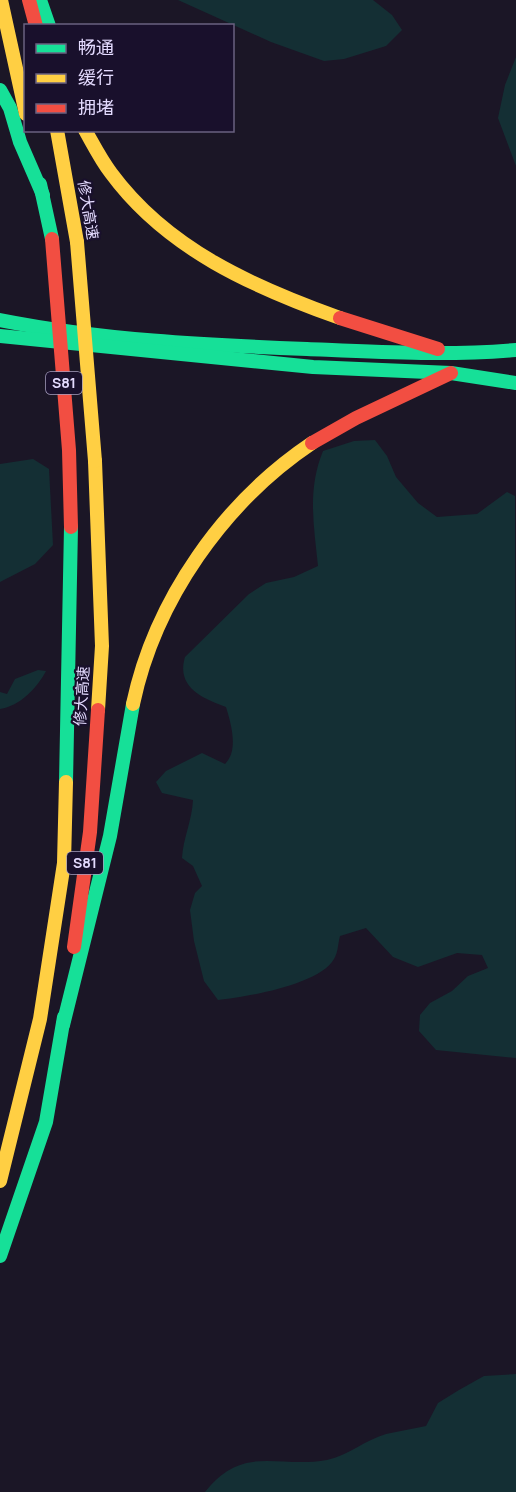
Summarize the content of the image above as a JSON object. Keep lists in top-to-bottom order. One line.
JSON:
{"streets":{"highway":["修大高速","S81"]},"legend":["畅通","缓行","拥堵"]}
